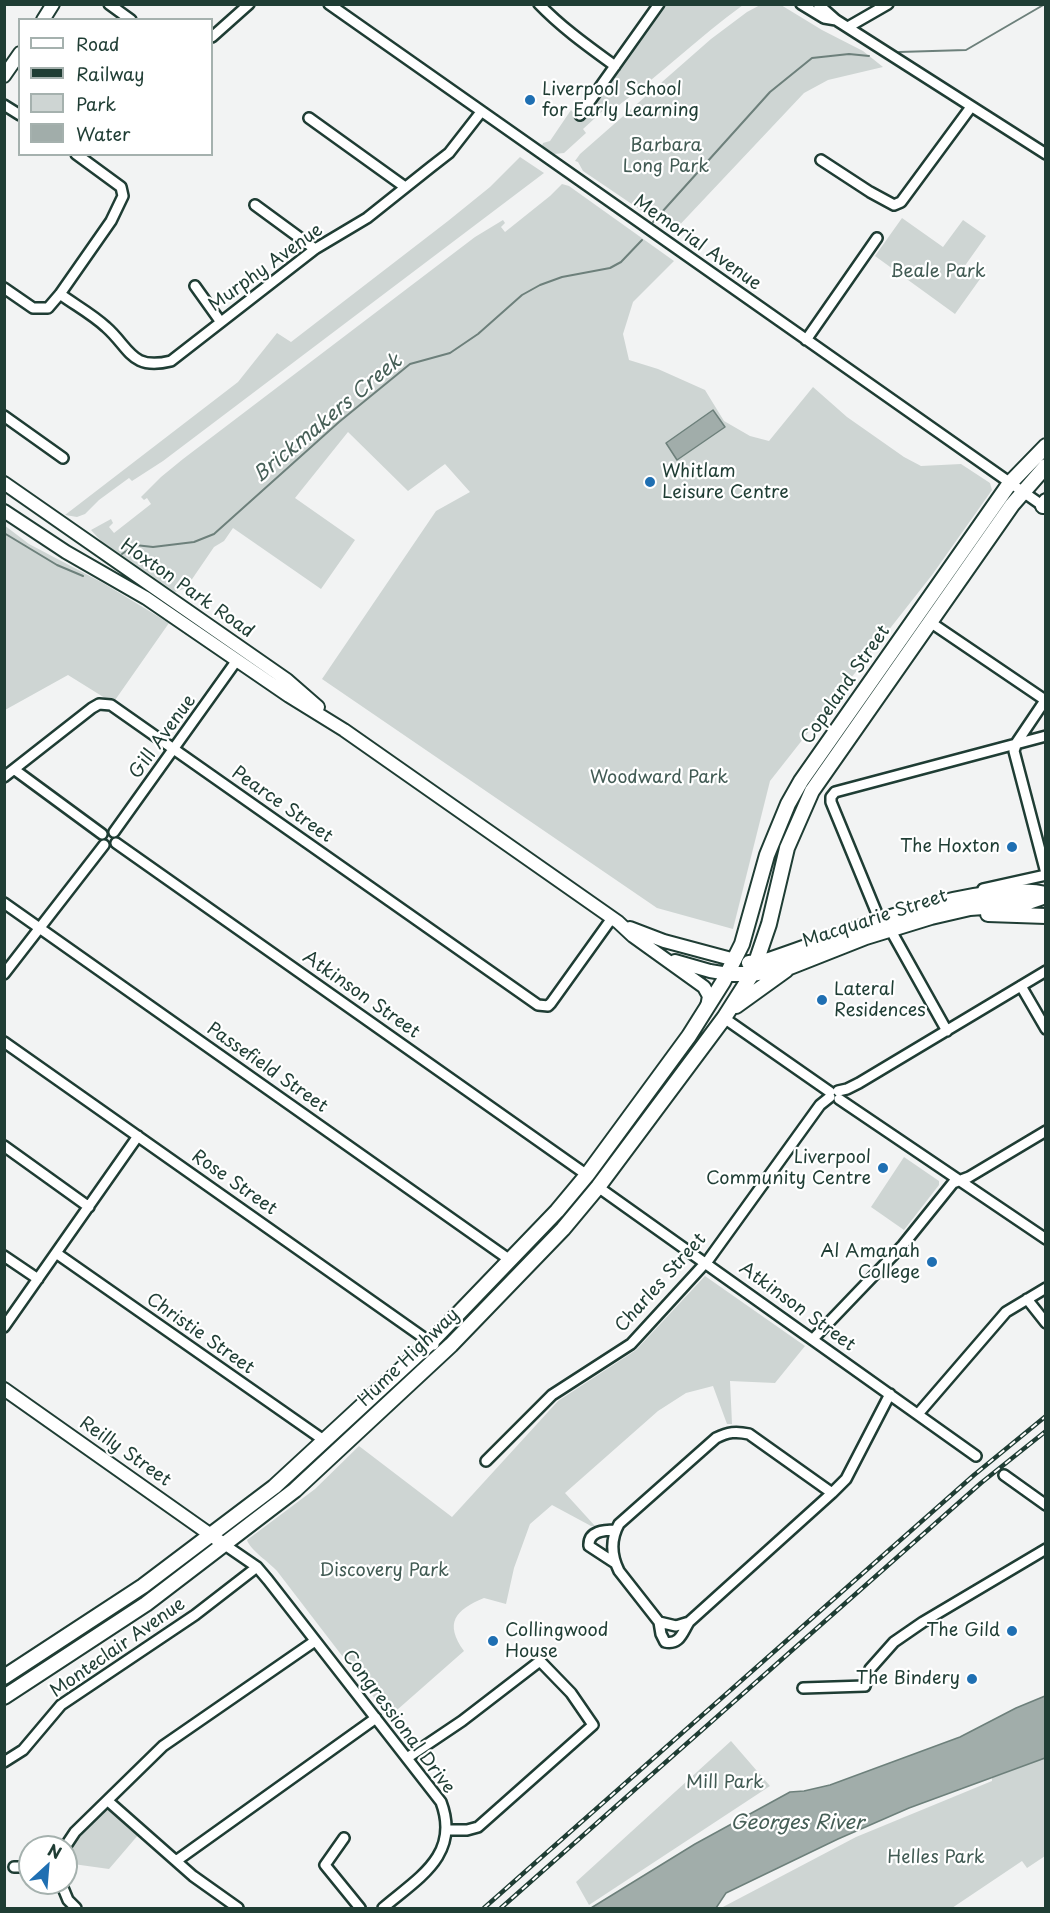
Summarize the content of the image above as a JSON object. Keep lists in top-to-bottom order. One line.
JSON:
{"streets":{"highway":["Copeland Street","Macquarie Street","Hume Highway"],"main road":["Hoxton Park Road","Reilly Street"],"street":["Memorial Avenue","Murphy Avenue","Gill Avenue","Pearce Street","Atkinson Street","Passefield Street","Rose Street","Charles Street","Christie Street","Monteclair Avenue","Congressional Drive"]},"crossings":[["Memorial Avenue","Murphy Avenue"],["Memorial Avenue","Copeland Street"],["Hoxton Park Road","Copeland Street"],["Hoxton Park Road","Gill Avenue"],["Hoxton Park Road","Pearce Street"],["Hoxton Park Road","Hume Highway"],["Copeland Street","Macquarie Street"],["Copeland Street","Hume Highway"],["Gill Avenue","Pearce Street"],["Gill Avenue","Atkinson Street"],["Macquarie Street","Hume Highway"],["Atkinson Street","Charles Street"],["Atkinson Street","Hume Highway"],["Passefield Street","Hume Highway"],["Rose Street","Hume Highway"],["Christie Street","Hume Highway"],["Hume Highway","Reilly Street"],["Hume Highway","Congressional Drive"],["Reilly Street","Congressional Drive"],["Monteclair Avenue","Congressional Drive"]],"water":["Brickmakers Creek","Georges River"],"parks":["Barbara Long Park","Beale Park","Woodward Park","Discovery Park","Mill Park","Helles Park"],"places":["Liverpool School for Early Learning","Whitlam Leisure Centre","The Hoxton","Lateral Residences","Liverpool Community Centre","Al Amanah College","The Gild","Collingwood House","The Bindery"],"legend":["Road","Railway","Park","Water"],"north":"top right"}
